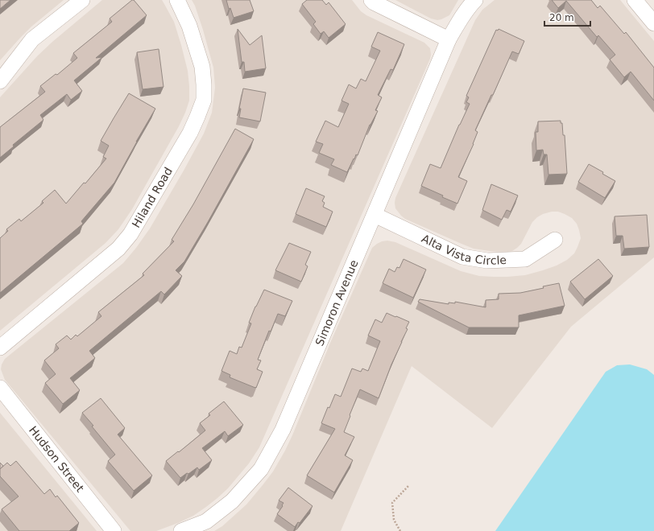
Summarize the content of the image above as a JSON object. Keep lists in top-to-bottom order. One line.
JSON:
{"streets":{"street":["Hiland Road","Alta Vista Circle","Simoron Avenue","Hudson Street"]},"crossings":[["Alta Vista Circle","Simoron Avenue"]],"scale_bar":"20 m"}
